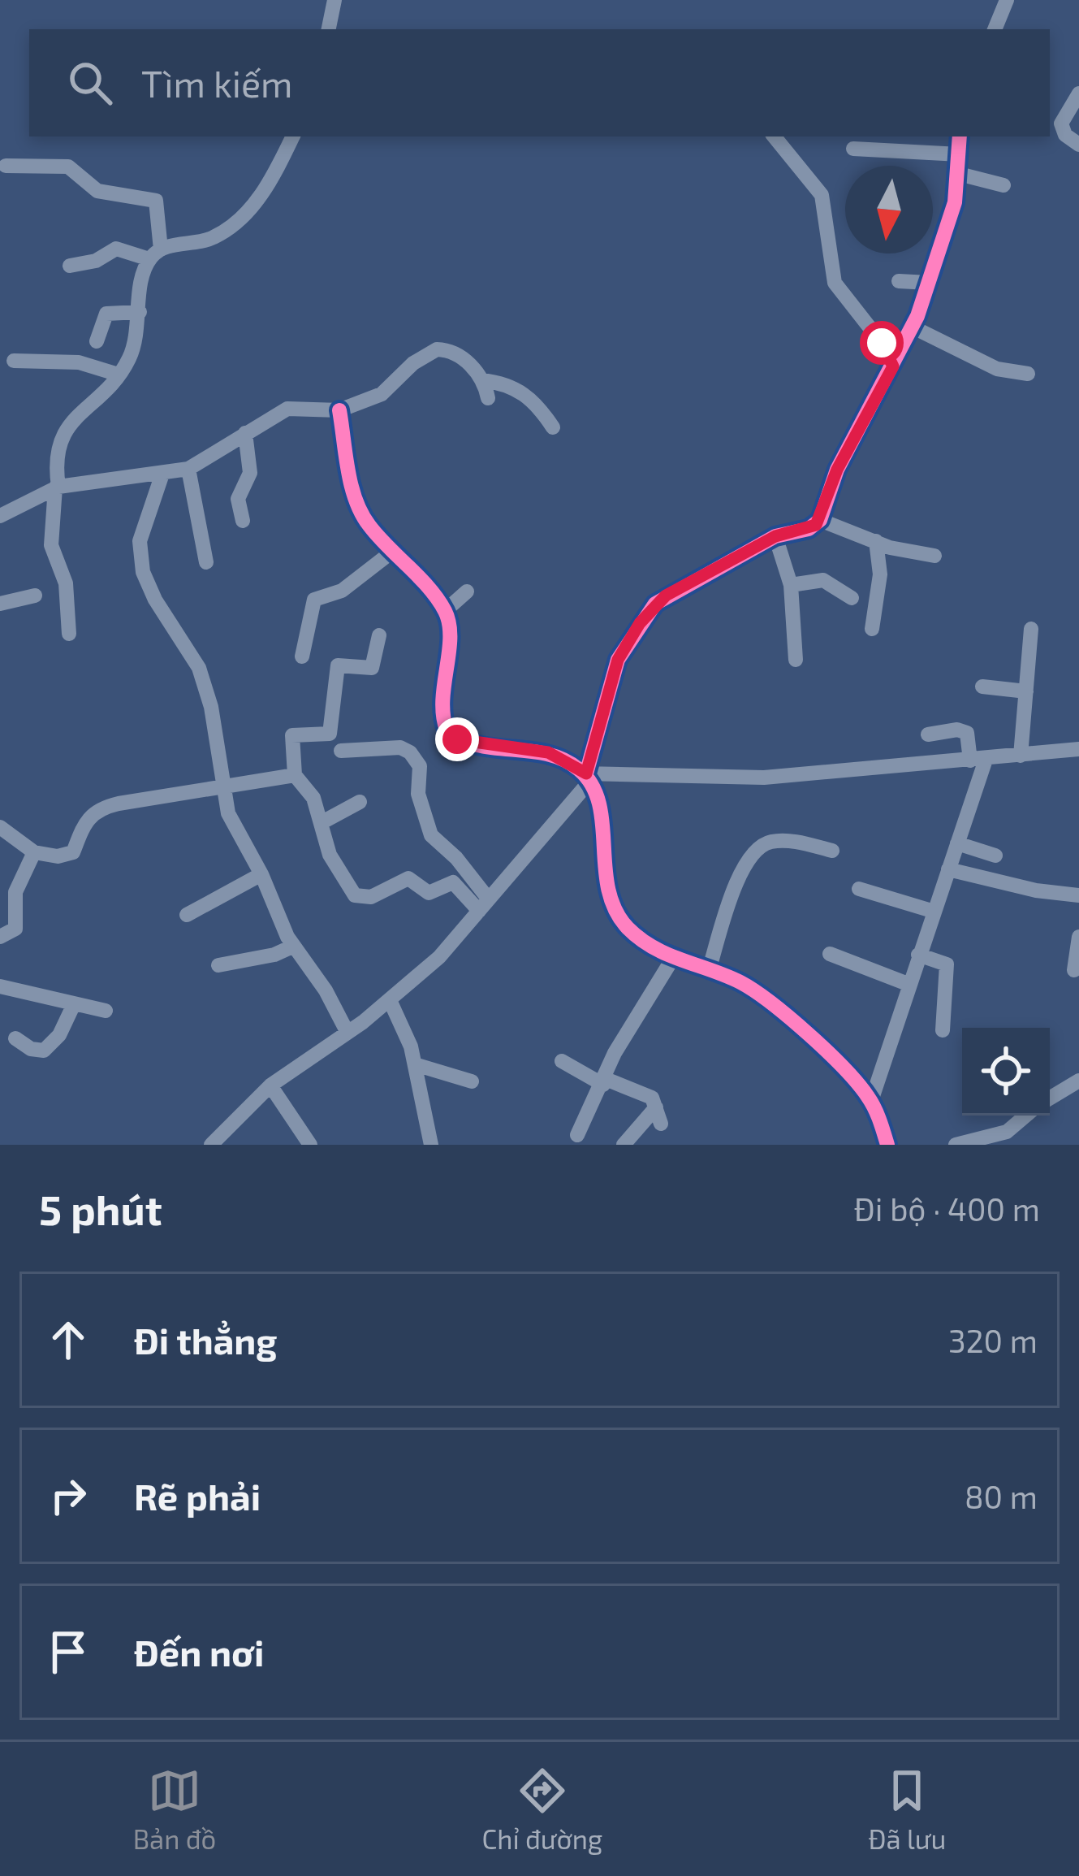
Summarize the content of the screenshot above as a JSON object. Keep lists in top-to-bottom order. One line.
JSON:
{"north":"bottom","page":{"search":"Tìm kiếm","heading":["5 phút","Đi bộ · 400 m"],"list":[["Đi thẳng","320 m"],["Rẽ phải","80 m"],"Đến nơi"],"nav":["Bản đồ","Chỉ đường","Đã lưu"]}}
